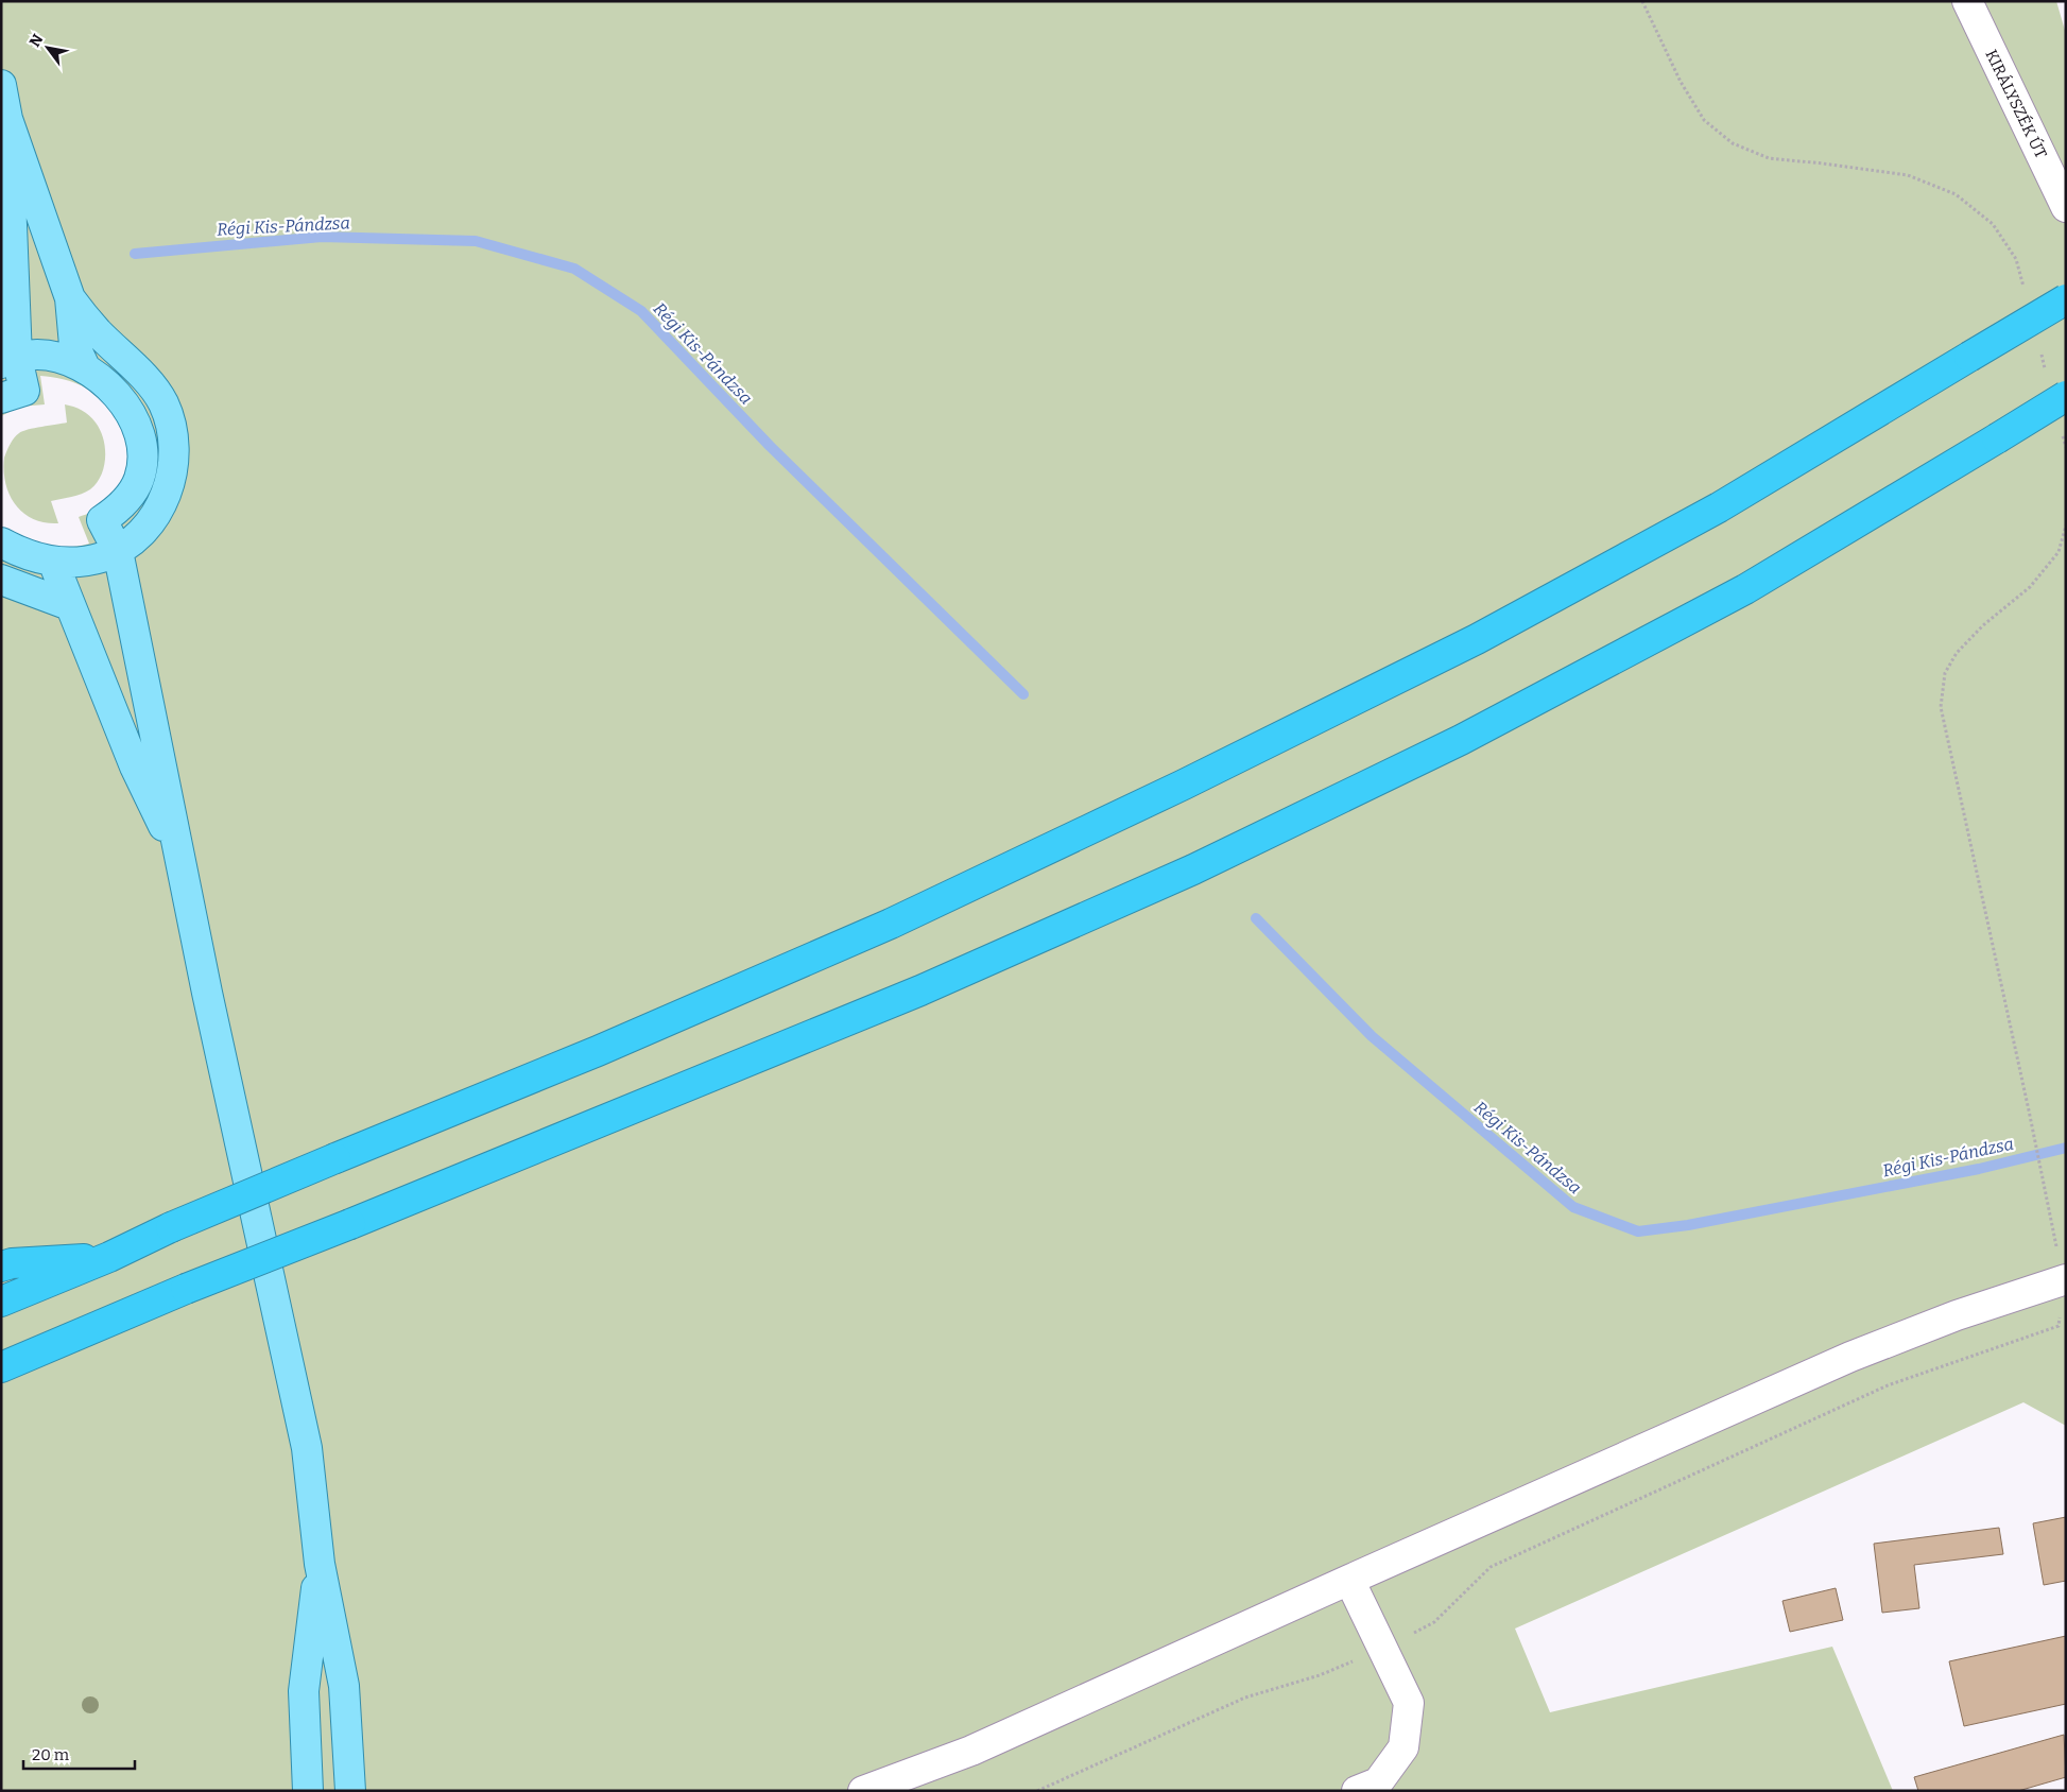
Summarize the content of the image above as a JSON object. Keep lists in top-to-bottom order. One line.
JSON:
{"streets":{"street":["KIRÁLYSZÉK ÚT"]},"water":["Régi Kis-Pándzsa"],"scale_bar":"20 m","north":"top left"}
